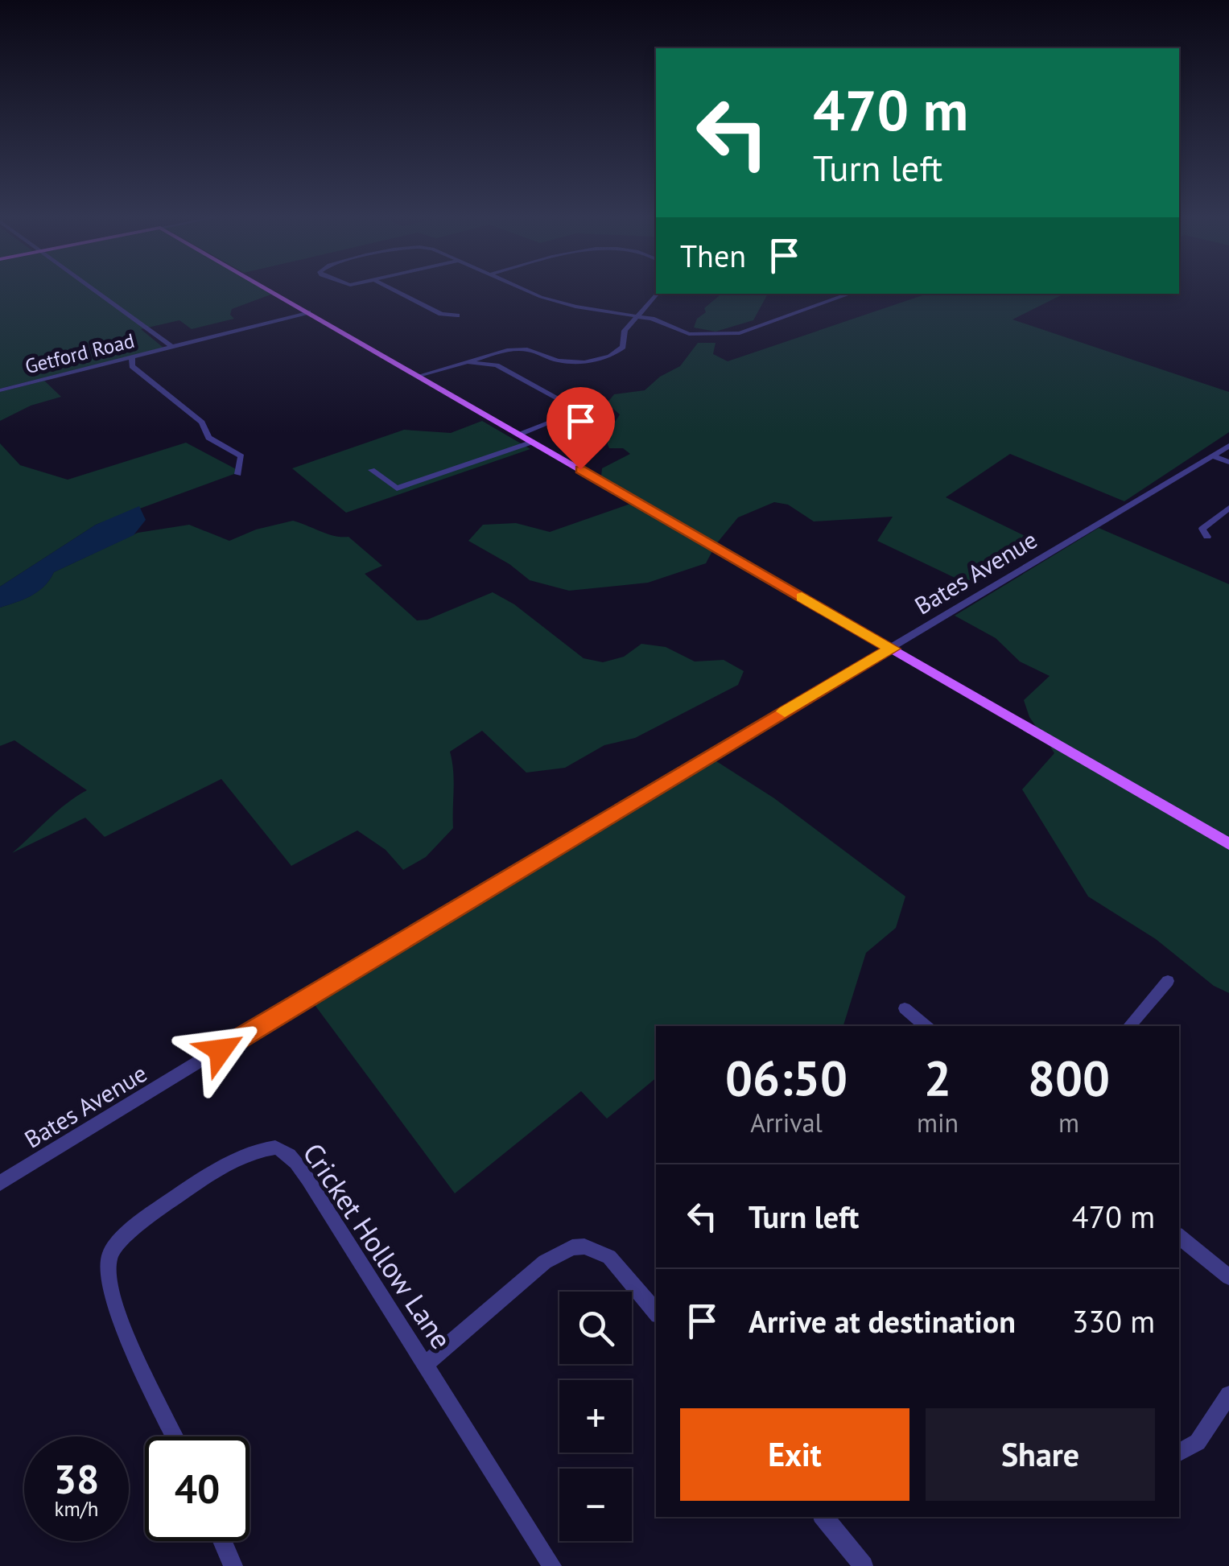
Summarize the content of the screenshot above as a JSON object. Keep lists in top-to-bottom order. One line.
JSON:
{"streets":{"street":["Getford Road","Bates Avenue","Cricket Hollow Lane"]},"page":{"turn":["470 m","Turn left"],"then":"Then","eta":["06:50","Arrival","2","min","800","m"],"list":[{"name":"Turn left","value":"470 m"},{"name":"Arrive at destination","value":"330 m"}],"map_buttons":["+","−"],"buttons":["Exit","Share"],"speed":"38 km/h","limit":"40"}}
